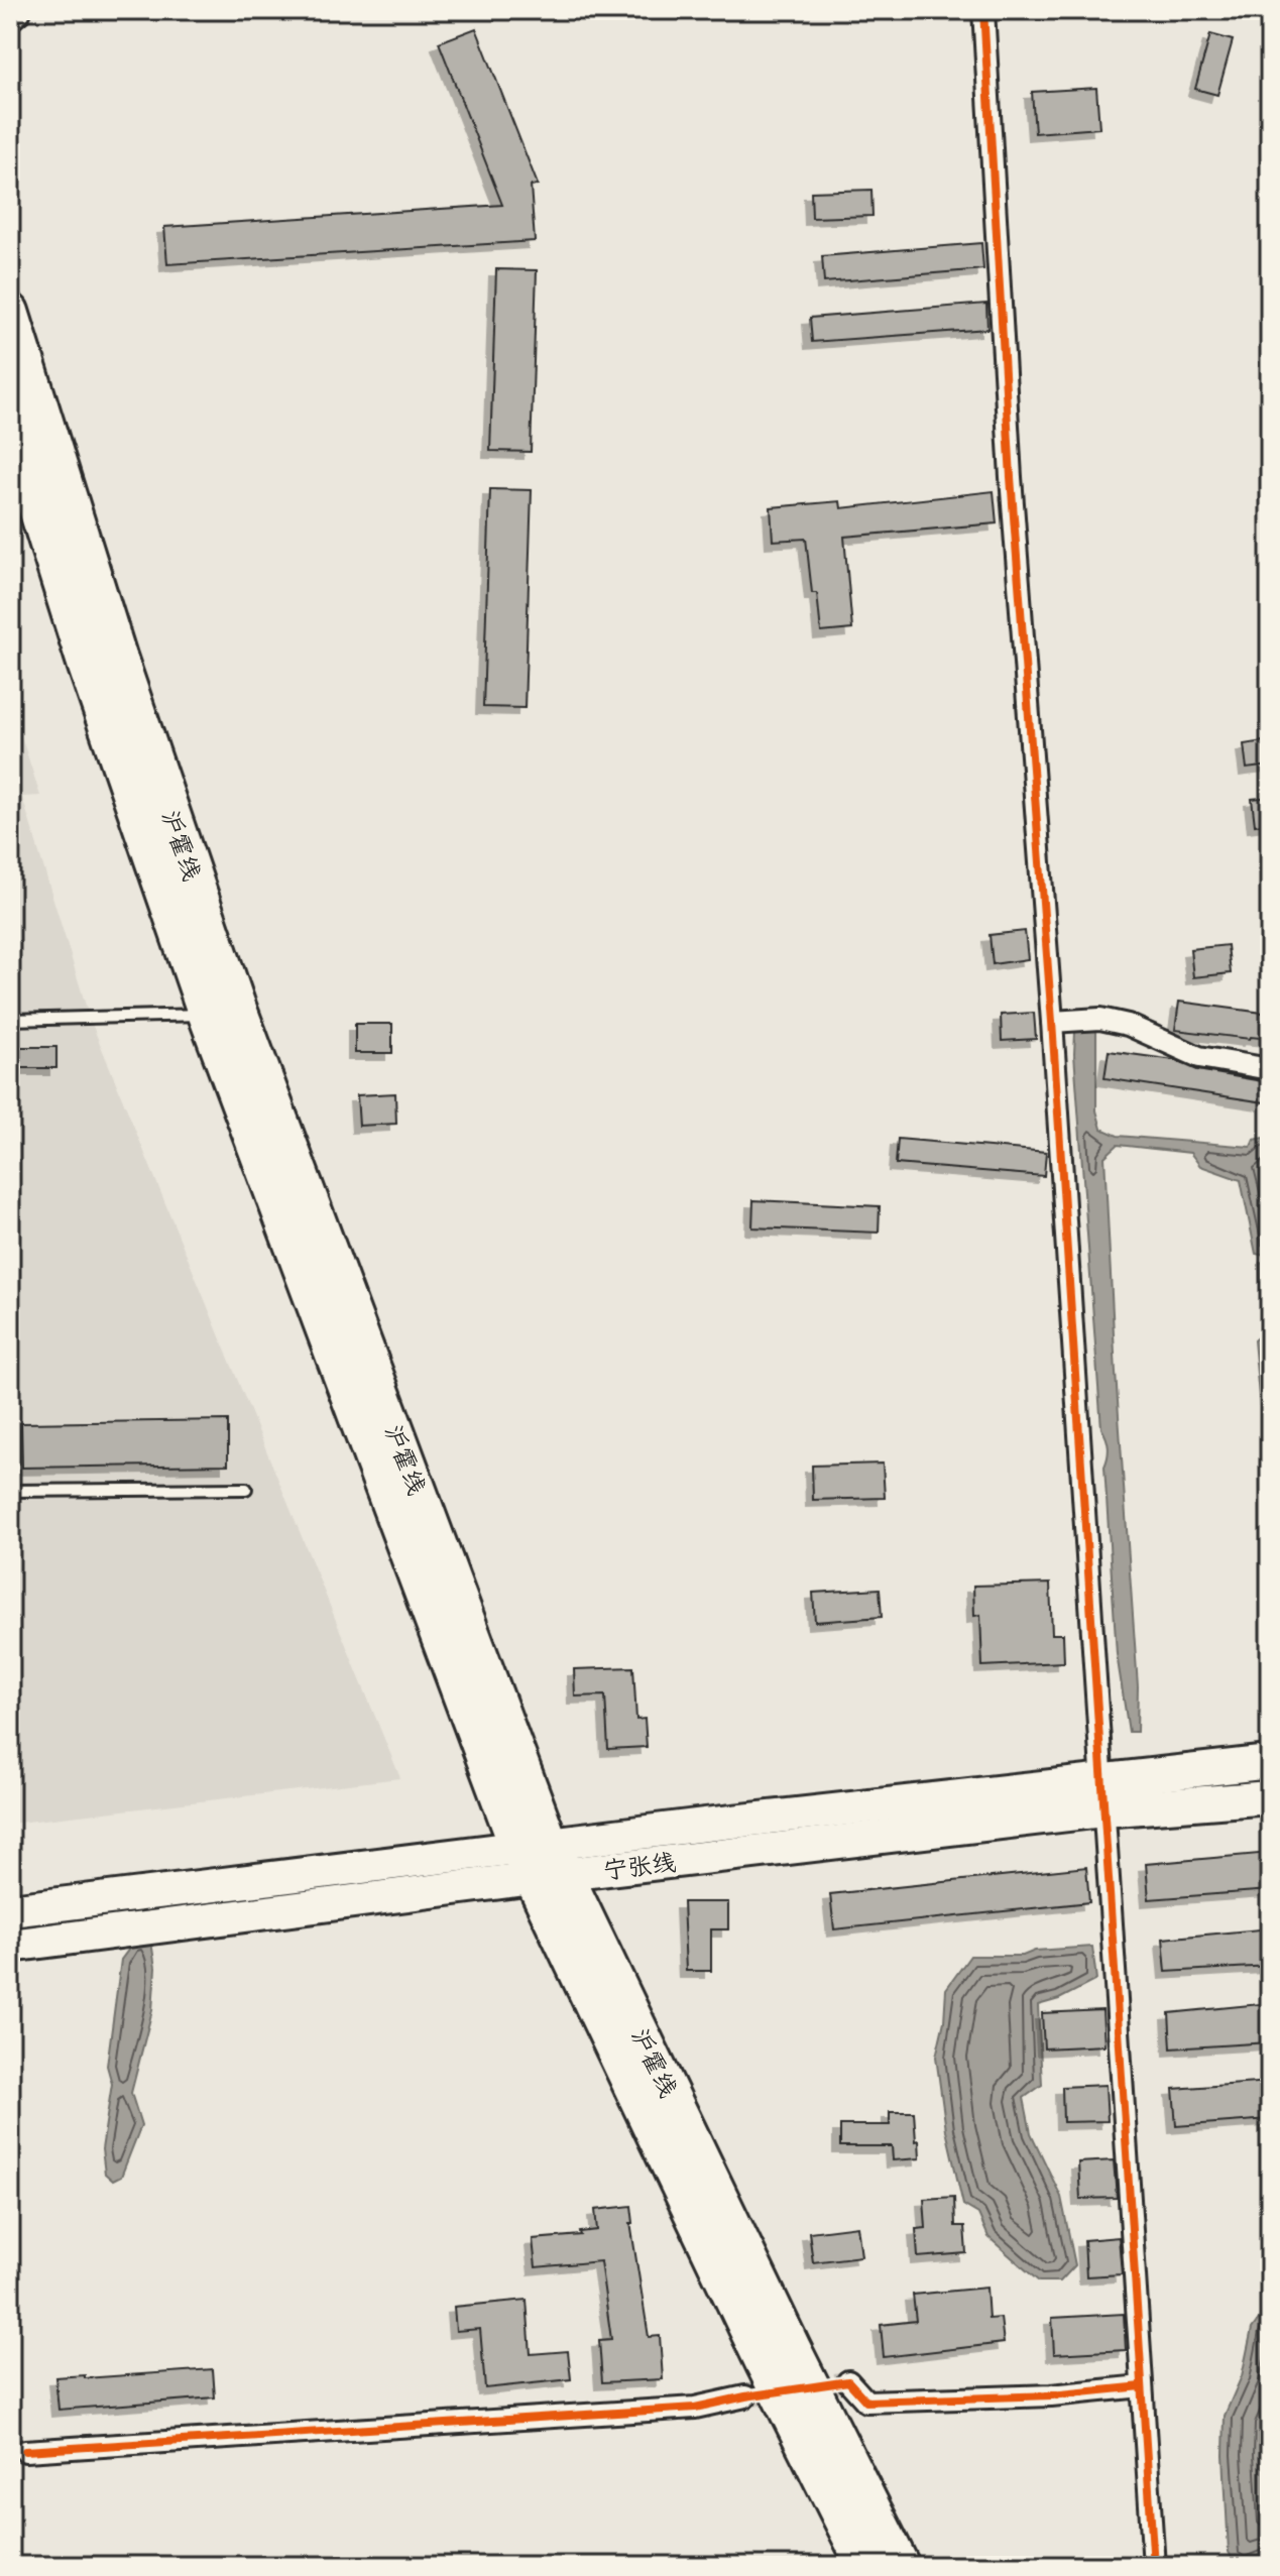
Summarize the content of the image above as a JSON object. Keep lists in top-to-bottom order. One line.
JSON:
{"streets":{"highway":["沪霍线"],"main road":["宁张线"]},"crossings":[["沪霍线","宁张线"]]}
